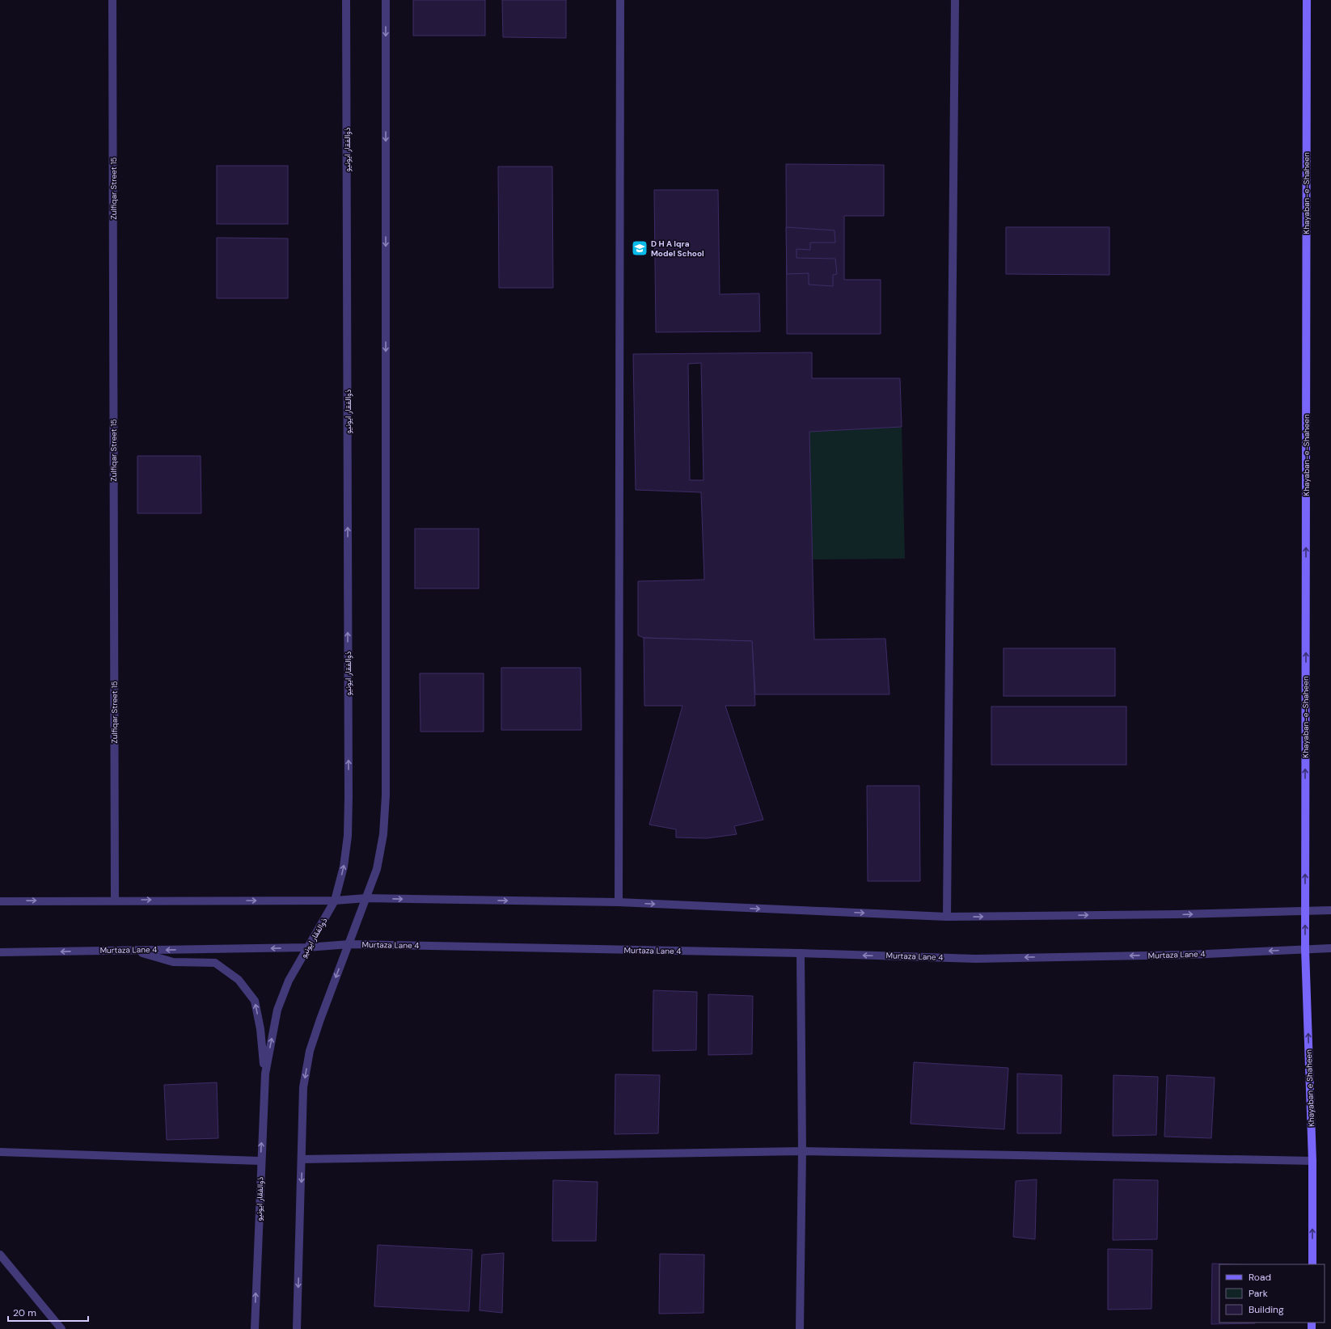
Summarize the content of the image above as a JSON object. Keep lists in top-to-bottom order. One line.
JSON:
{"streets":{"main road":["Khayaban-e-Shaheen","Khayaban e Shaheen"],"street":["ذوالفقار ایونیو","Zulfiqar Street 15","Murtaza Lane 4"]},"crossings":[["ذوالفقار ایونیو","Murtaza Lane 4"],["Khayaban-e-Shaheen","Khayaban e Shaheen"],["Murtaza Lane 4","Khayaban e Shaheen"]],"one_way":["Khayaban-e-Shaheen","Khayaban e Shaheen"],"places":{"school or university":["D H A Iqra Model School"]},"legend":["Road","Park","Building"],"scale_bar":"20 m"}
